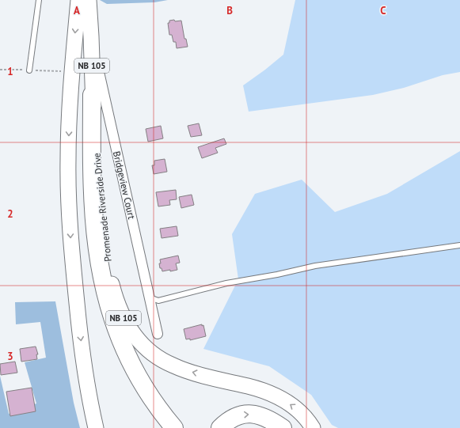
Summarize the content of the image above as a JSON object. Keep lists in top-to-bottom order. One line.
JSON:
{"streets":{"main road":["NB 105","Promenade Riverside Drive"],"street":["Bridgeview Court"]},"crossings":[["Bridgeview Court","Promenade Riverside Drive"]],"one_way":["Promenade Riverside Drive"],"grid":{"columns":["A","B","C"],"rows":["1","2","3"]}}
